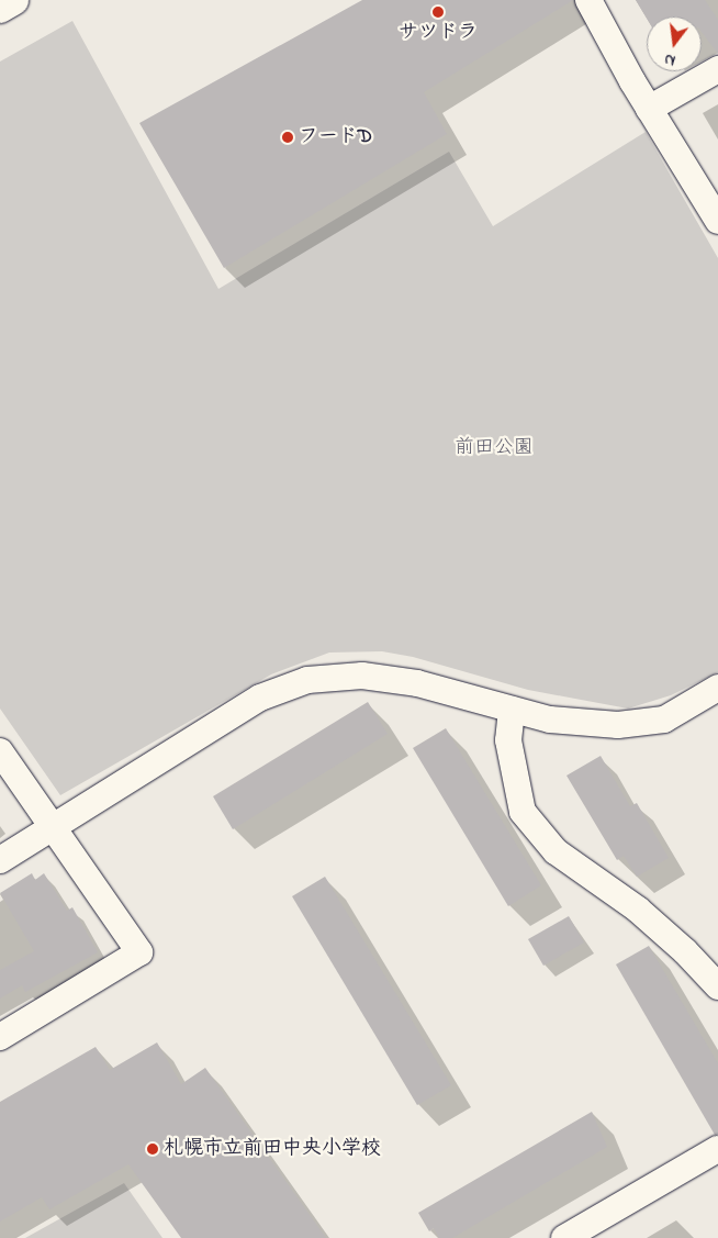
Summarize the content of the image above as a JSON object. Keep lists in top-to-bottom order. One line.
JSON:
{"parks":["前田公園"],"places":["サツドラ","フードD","札幌市立前田中央小学校"],"north":"bottom"}
